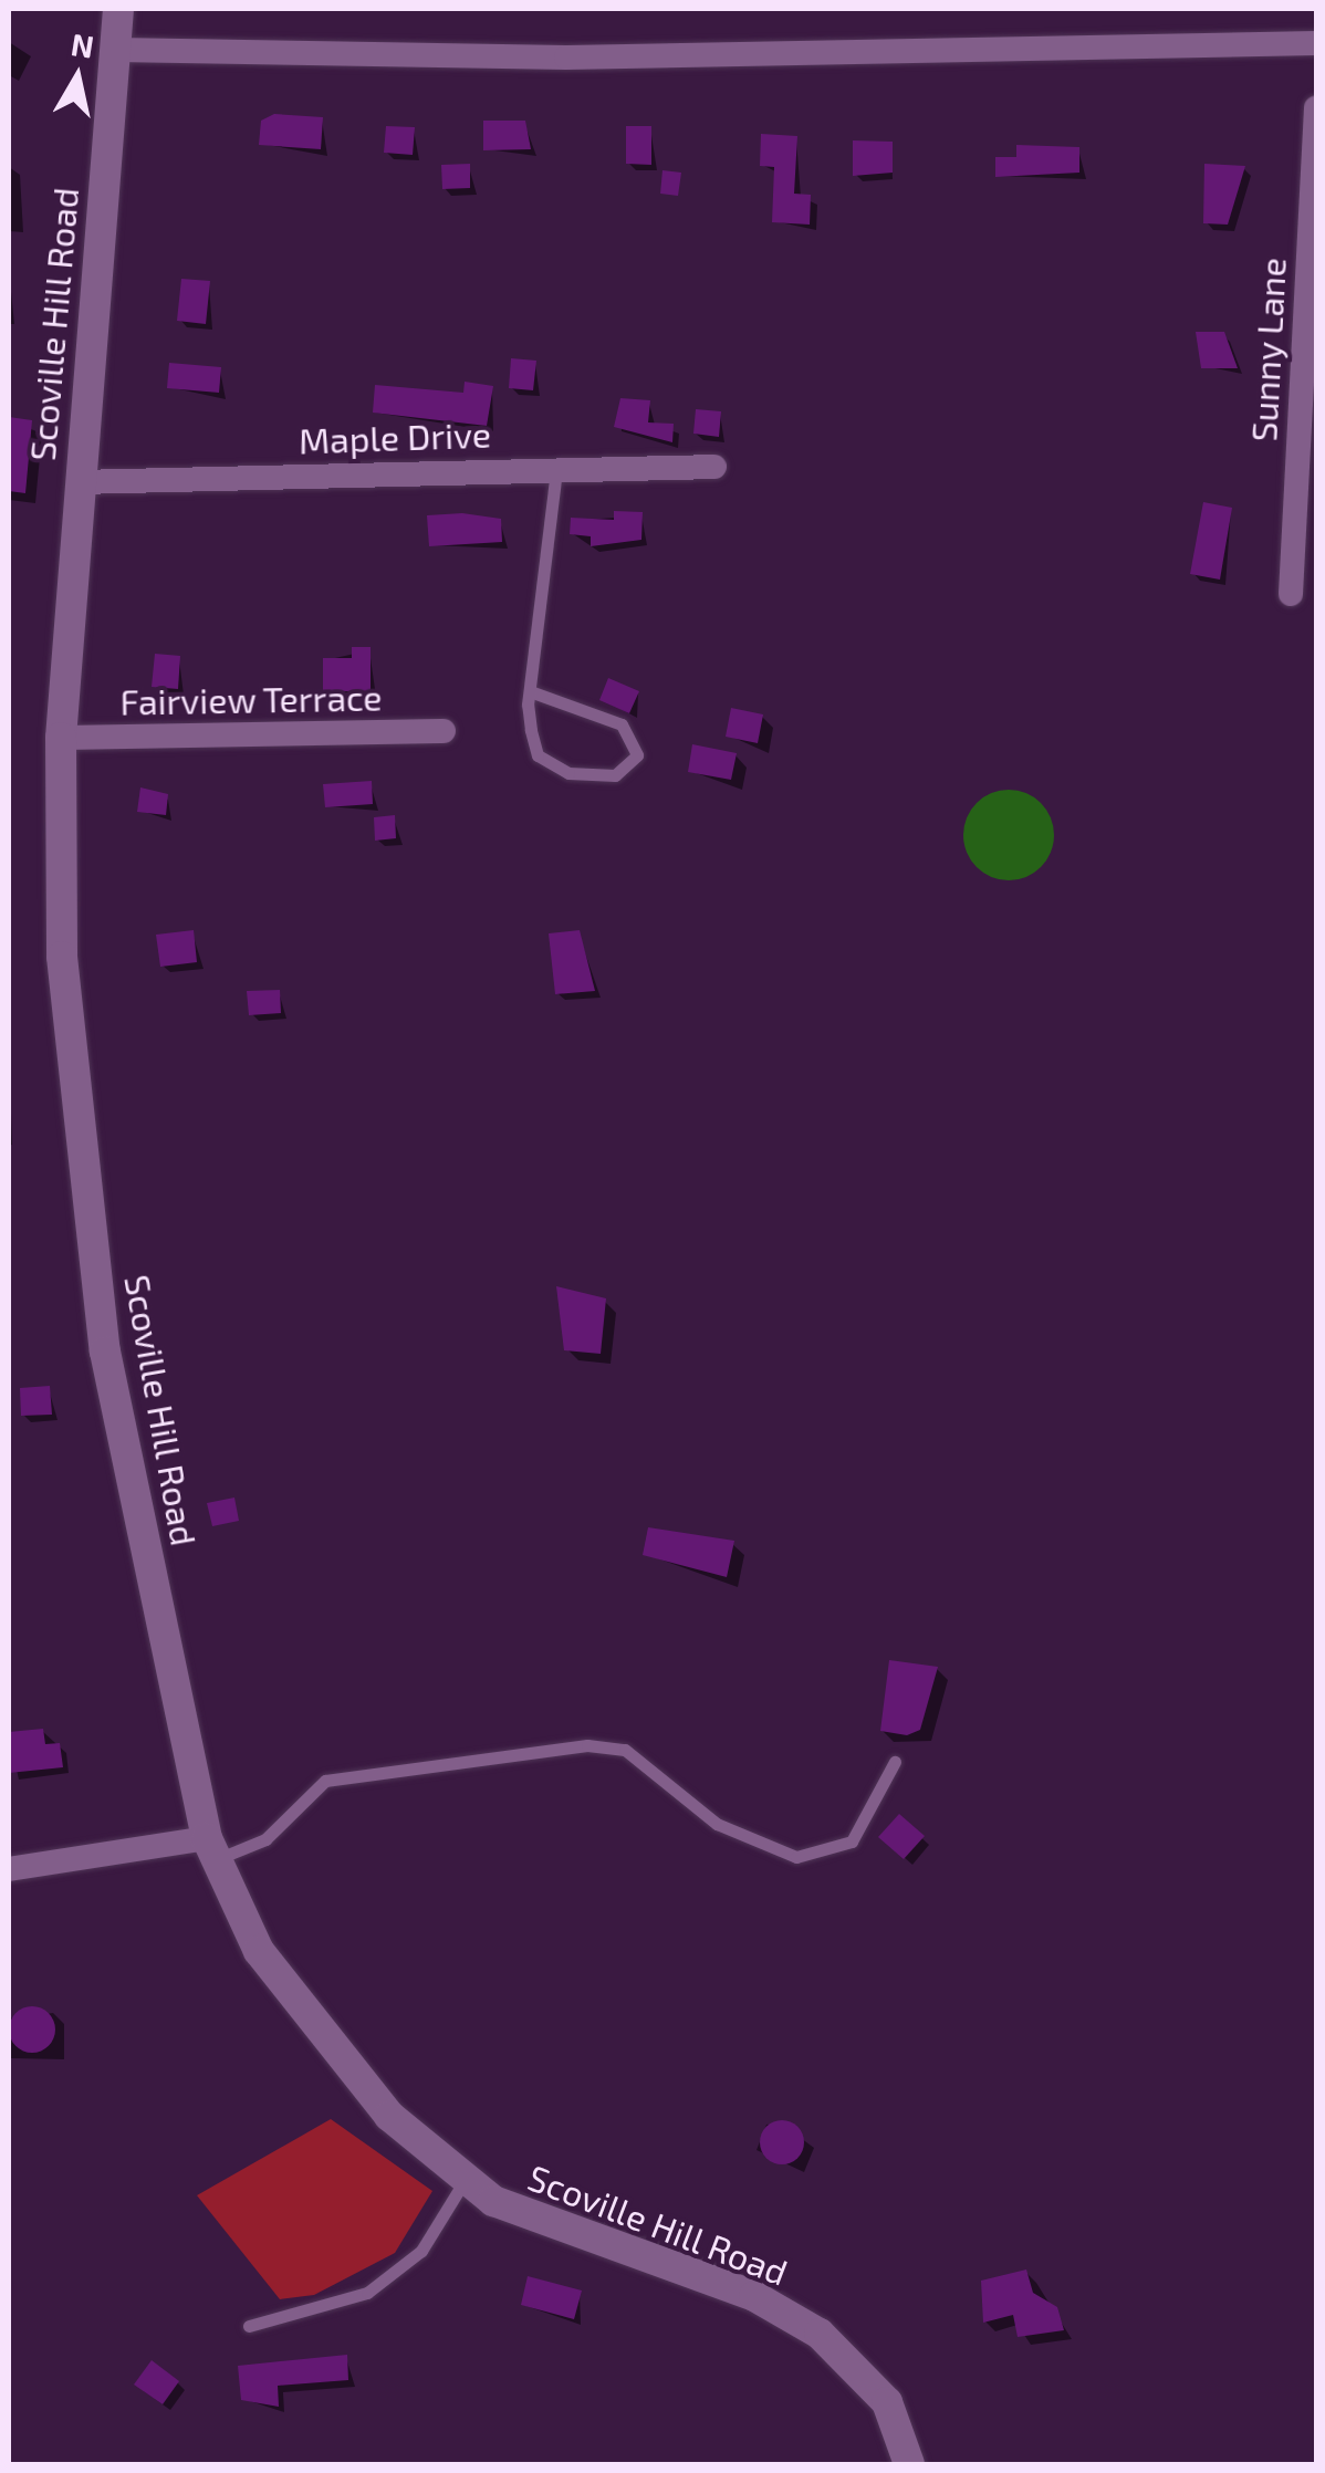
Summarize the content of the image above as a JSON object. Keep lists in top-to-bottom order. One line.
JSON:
{"streets":{"street":["Scoville Hill Road","Sunny Lane","Maple Drive","Fairview Terrace"]},"crossings":[["Scoville Hill Road","Maple Drive"],["Scoville Hill Road","Fairview Terrace"]],"north":"top"}
